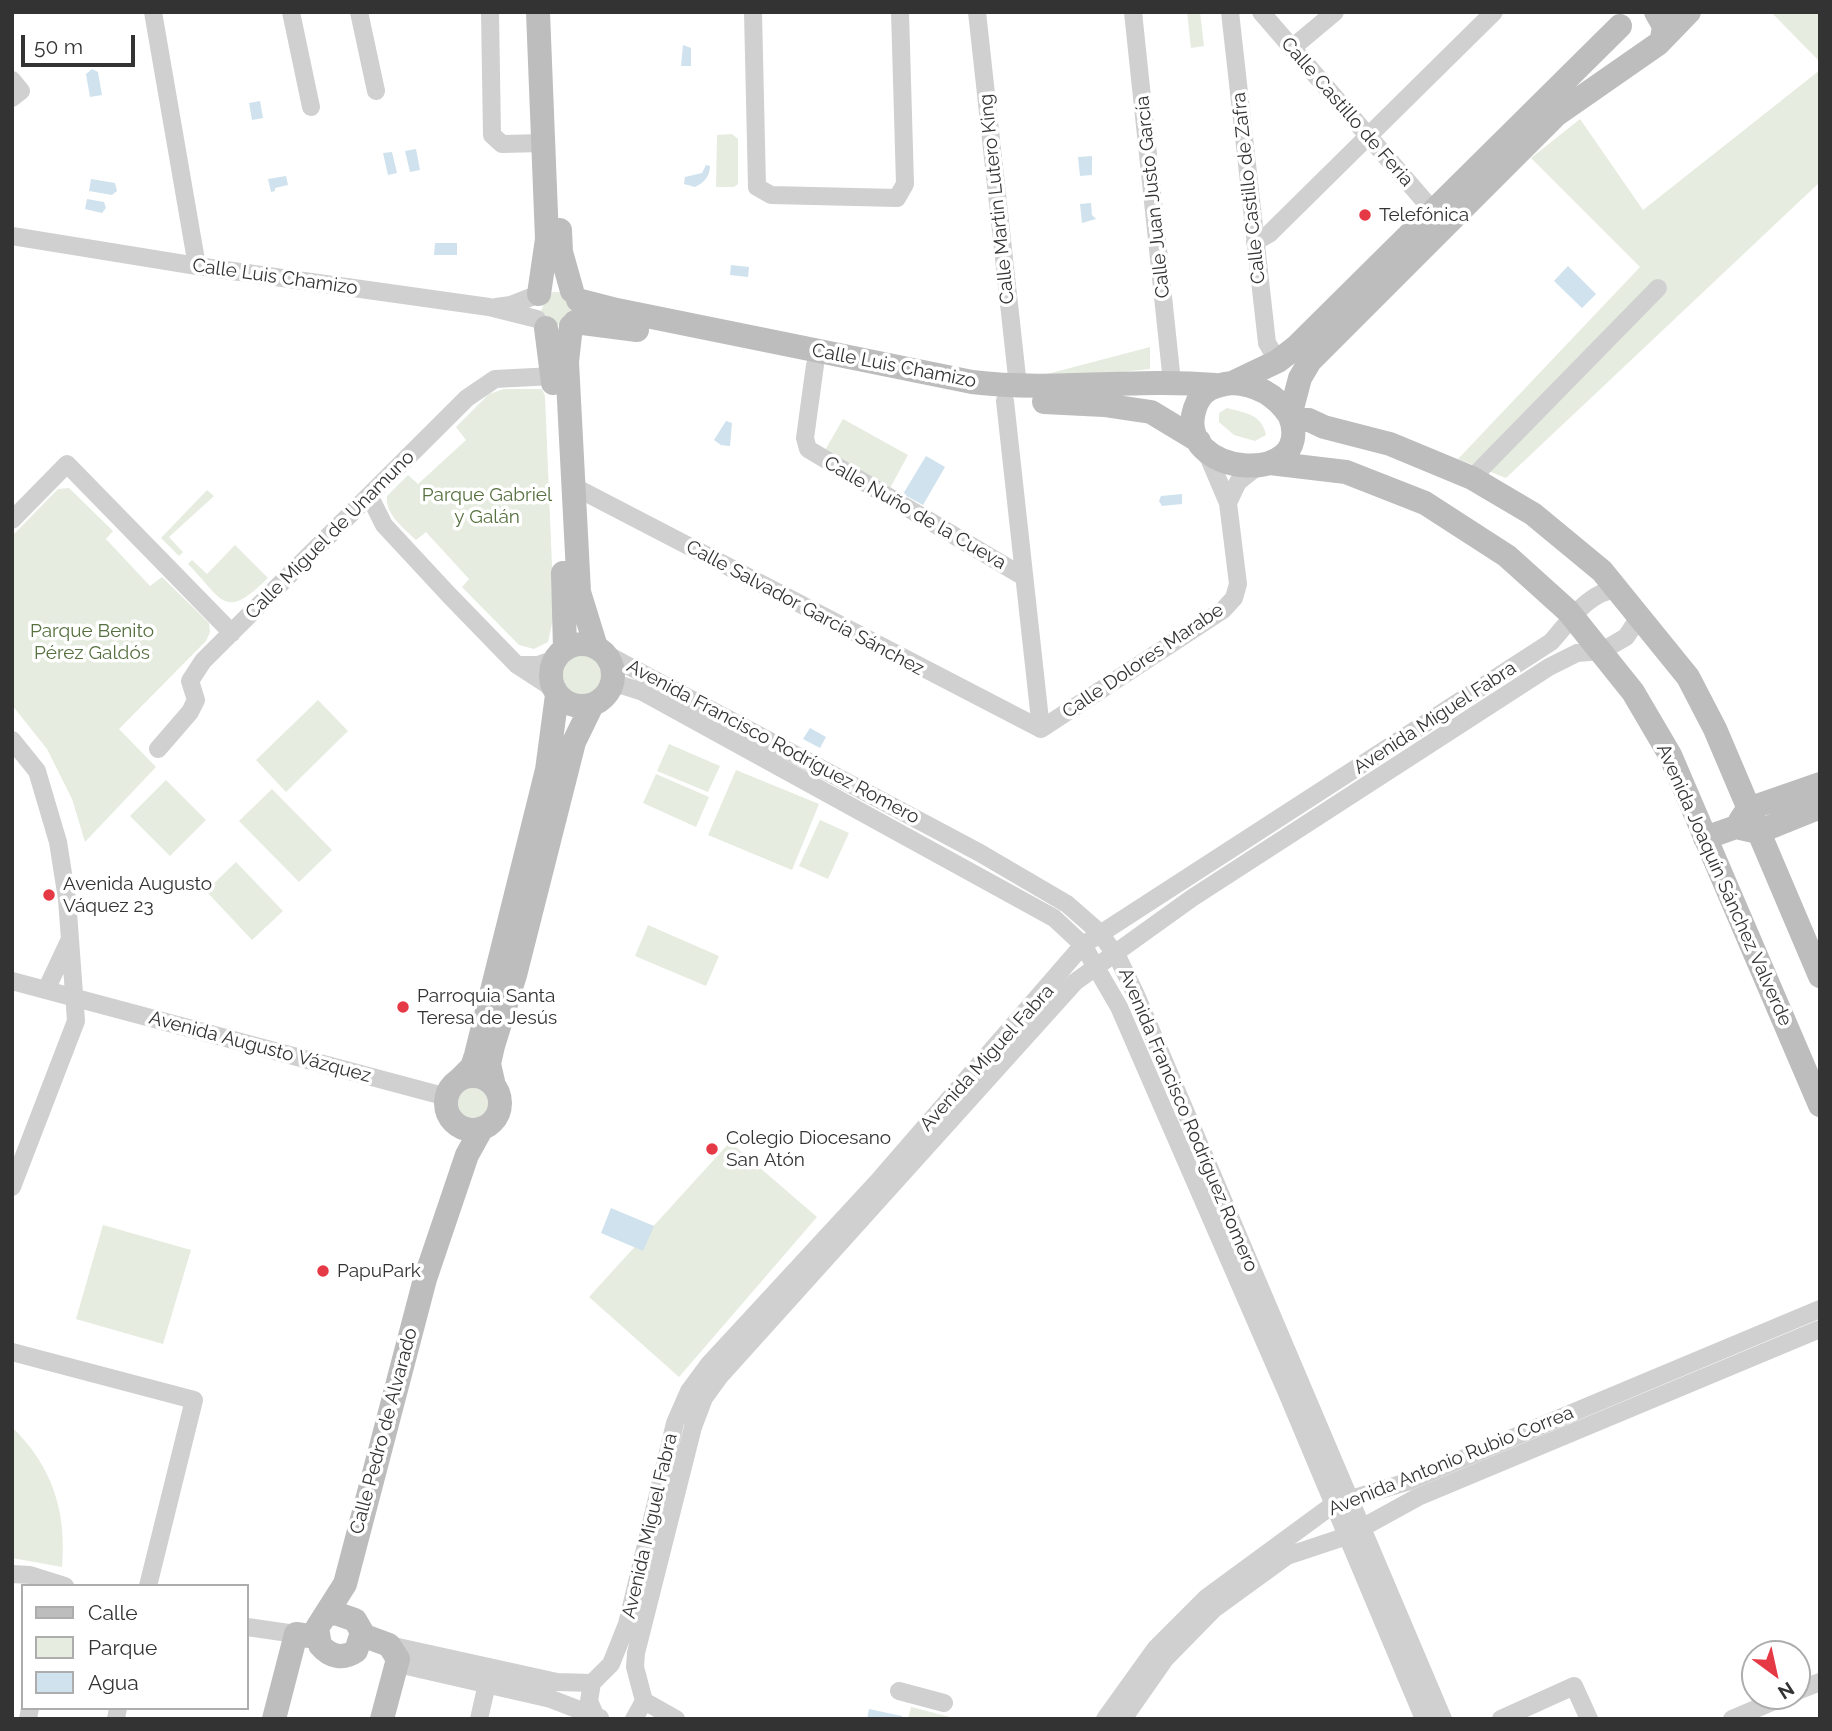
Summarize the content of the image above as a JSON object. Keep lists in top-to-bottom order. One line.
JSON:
{"streets":{"main road":["Calle Luis Chamizo","Avenida Joaquín Sánchez Valverde","Calle Pedro de Alvarado"],"street":["Calle Castillo de Feria","Calle Castillo de Zafra","Calle Juan Justo García","Calle Martin Lutero King","Calle Nuño de la Cueva","Calle Miguel de Unamuno","Calle Salvador García Sánchez","Calle Dolores Marabe","Avenida Miguel Fabra","Avenida Francisco Rodríguez Romero","Avenida Augusto Vázquez","Avenida Antonio Rubio Correa"]},"crossings":[["Calle Juan Justo García","Calle Luis Chamizo"],["Calle Martin Lutero King","Calle Luis Chamizo"],["Calle Martin Lutero King","Calle Nuño de la Cueva"],["Calle Martin Lutero King","Calle Salvador García Sánchez"],["Calle Martin Lutero King","Calle Dolores Marabe"],["Calle Luis Chamizo","Calle Nuño de la Cueva"],["Calle Luis Chamizo","Calle Dolores Marabe"],["Calle Luis Chamizo","Avenida Joaquín Sánchez Valverde"],["Calle Salvador García Sánchez","Calle Dolores Marabe"],["Calle Dolores Marabe","Avenida Joaquín Sánchez Valverde"],["Avenida Miguel Fabra","Avenida Francisco Rodríguez Romero"],["Avenida Miguel Fabra","Avenida Joaquín Sánchez Valverde"],["Avenida Francisco Rodríguez Romero","Avenida Antonio Rubio Correa"],["Avenida Augusto Vázquez","Calle Pedro de Alvarado"]],"parks":["Parque Gabriel y Galán","Parque Benito Pérez Galdós"],"places":["Telefónica","Avenida Augusto Váquez 23","Parroquia Santa Teresa de Jesús","Colegio Diocesano San Atón","PapuPark"],"legend":["Calle","Parque","Agua"],"scale_bar":"50 m","north":"bottom right"}
